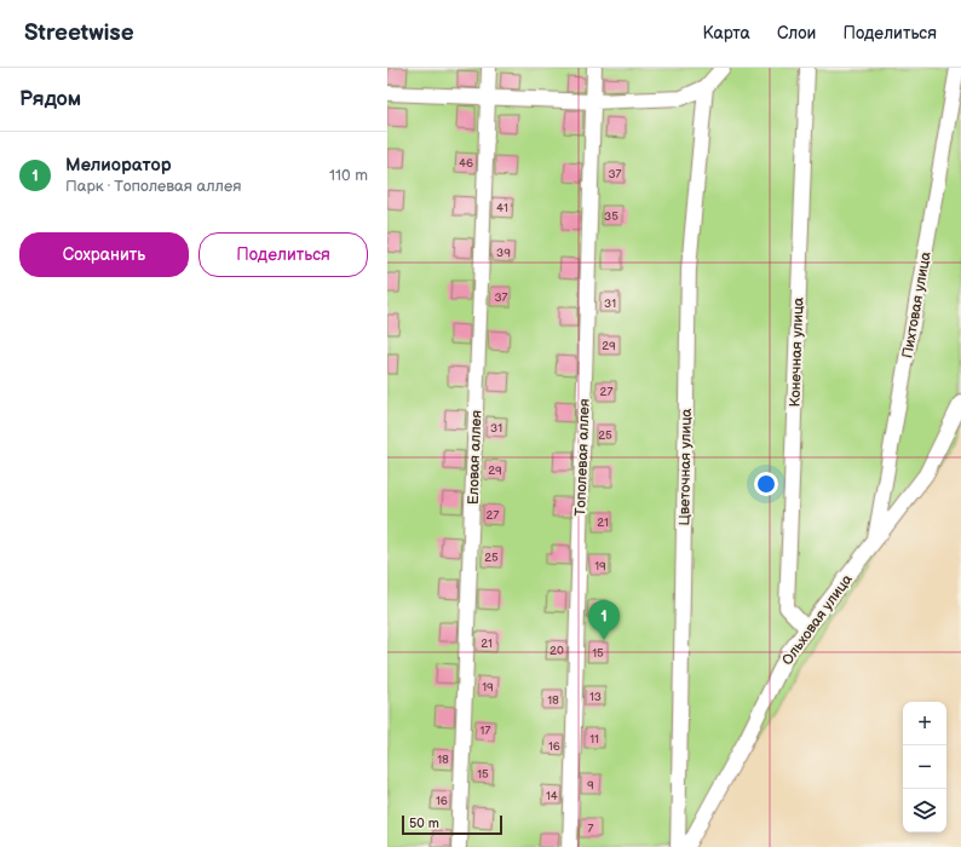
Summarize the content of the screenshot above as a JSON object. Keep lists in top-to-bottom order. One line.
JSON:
{"streets":{"street":["Пихтовая улица","Конечная улица","Еловая аллея","Тополевая аллея","Цветочная улица","Ольховая улица"]},"crossings":[["Пихтовая улица","Ольховая улица"],["Конечная улица","Ольховая улица"]],"house_numbers":["46","37","41","35","39","37","31","29","27","31","25","29","27","21","25","19","21","20","15","19","13","18","17","11","16","18","15","9","14","16","7"],"scale_bar":"50 m","page":{"header":"Streetwise","nav":["Карта","Слои","Поделиться"],"heading":"Рядом","list":[{"mark":"1","name":"Мелиоратор","note":"Парк · Тополевая аллея","value":"110 m"}],"buttons":["Сохранить","Поделиться"],"pins":"1","map_buttons":["+","−"],"scale":"50 m"}}
